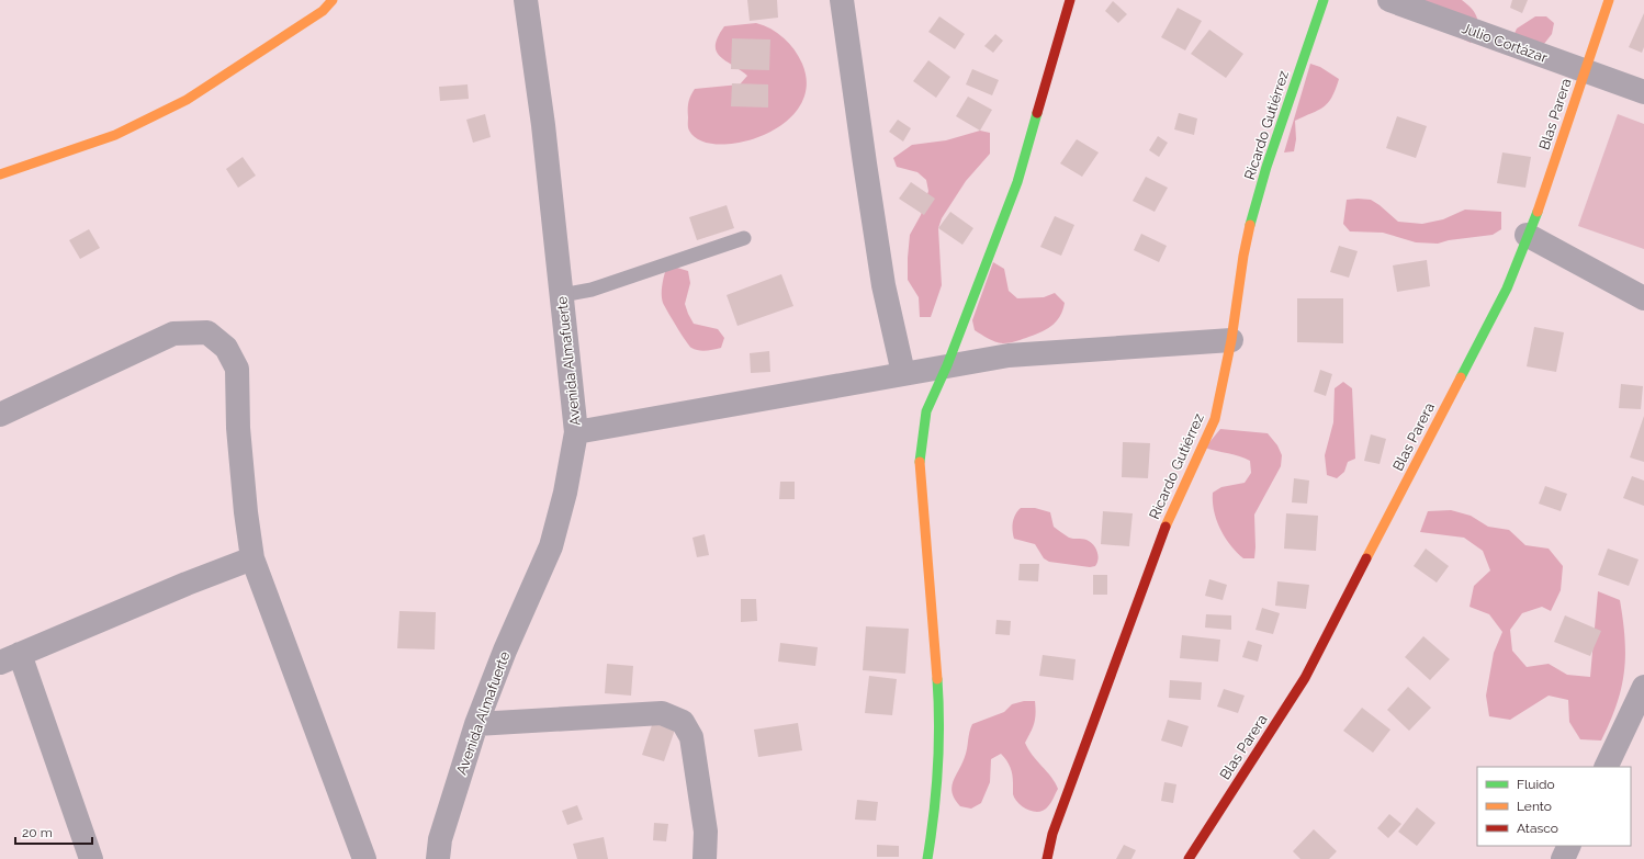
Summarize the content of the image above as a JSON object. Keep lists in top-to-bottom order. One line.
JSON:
{"streets":{"street":["Julio Cortázar","Blas Parera","Ricardo Gutiérrez","Avenida Almafuerte"]},"crossings":[["Julio Cortázar","Blas Parera"]],"legend":["Fluido","Lento","Atasco"],"scale_bar":"20 m"}
